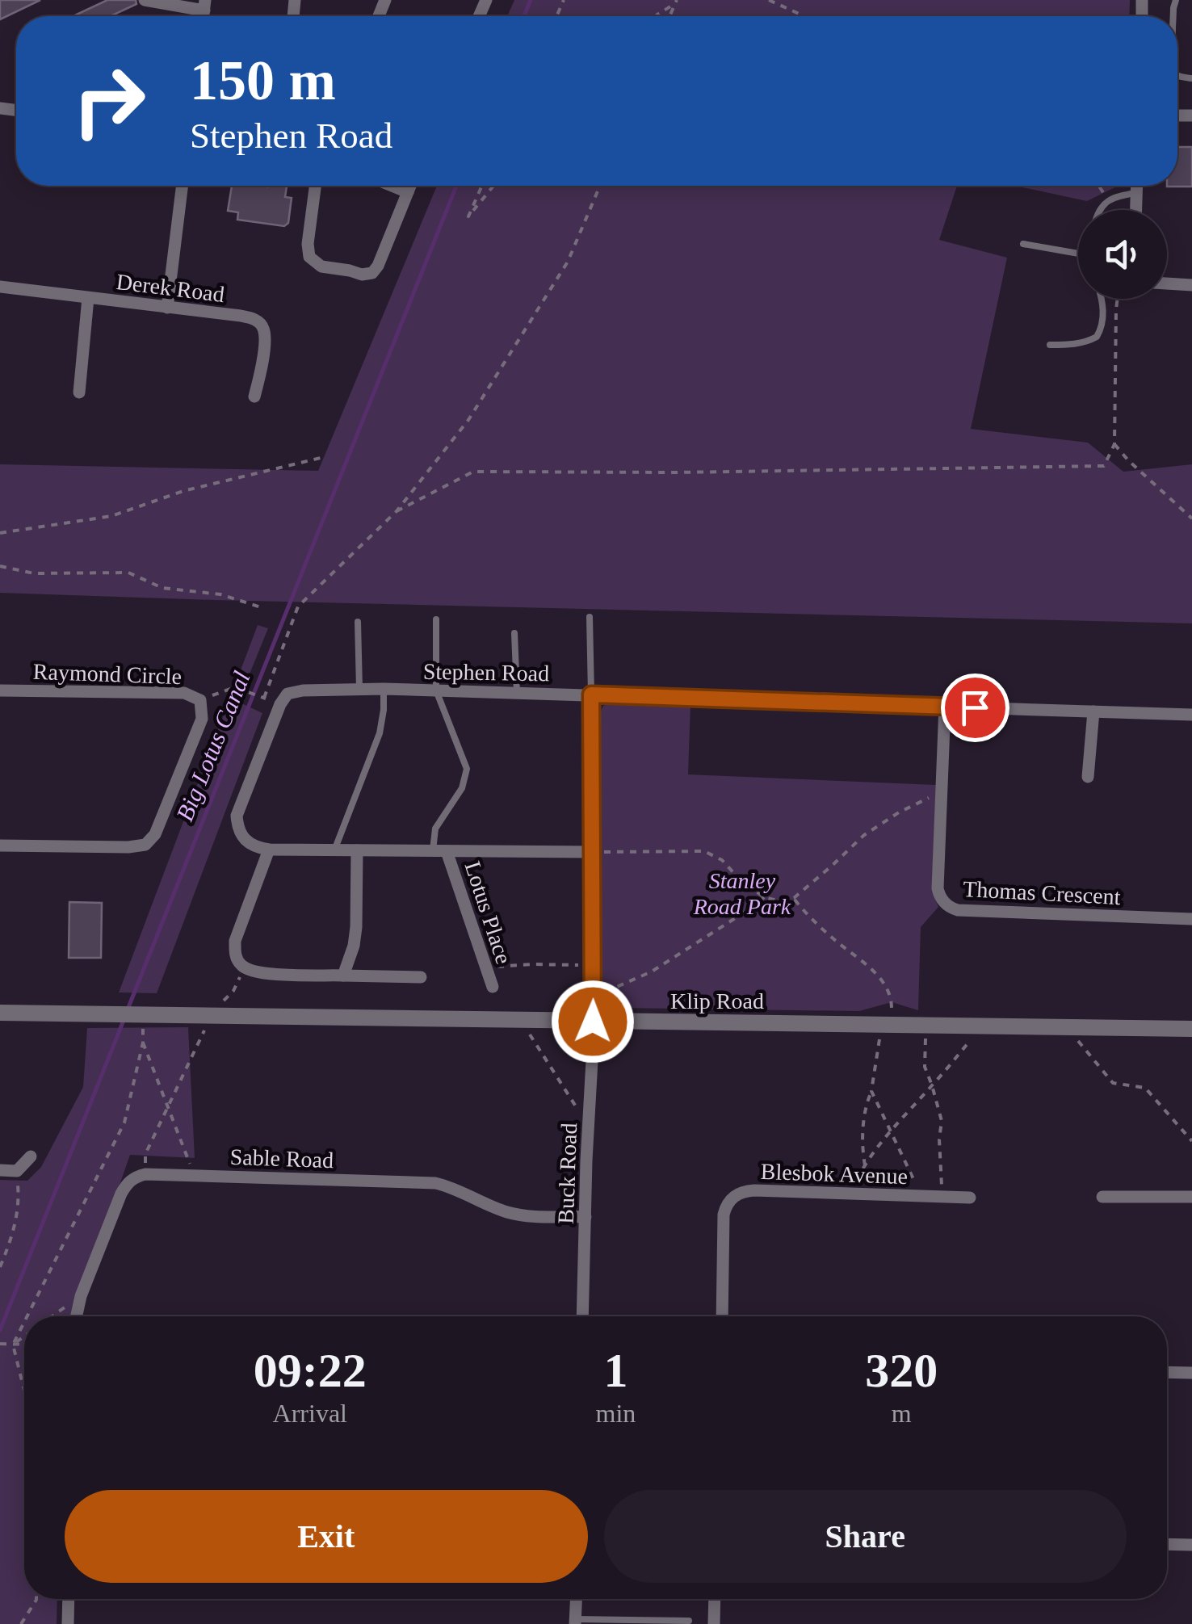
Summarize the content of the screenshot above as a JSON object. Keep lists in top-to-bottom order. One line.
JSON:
{"streets":{"street":["Derek Road","Stephen Road","Raymond Circle","Thomas Crescent","Lotus Place","Klip Road","Sable Road","Buck Road","Blesbok Avenue"]},"crossings":[["Stephen Road","Thomas Crescent"],["Stephen Road","Buck Road"],["Klip Road","Buck Road"],["Sable Road","Buck Road"]],"water":["Big Lotus Canal"],"parks":["Stanley Road Park"],"page":{"turn":["150 m","Stephen Road"],"eta":["09:22","Arrival","1","min","320","m"],"buttons":["Exit","Share"]}}
